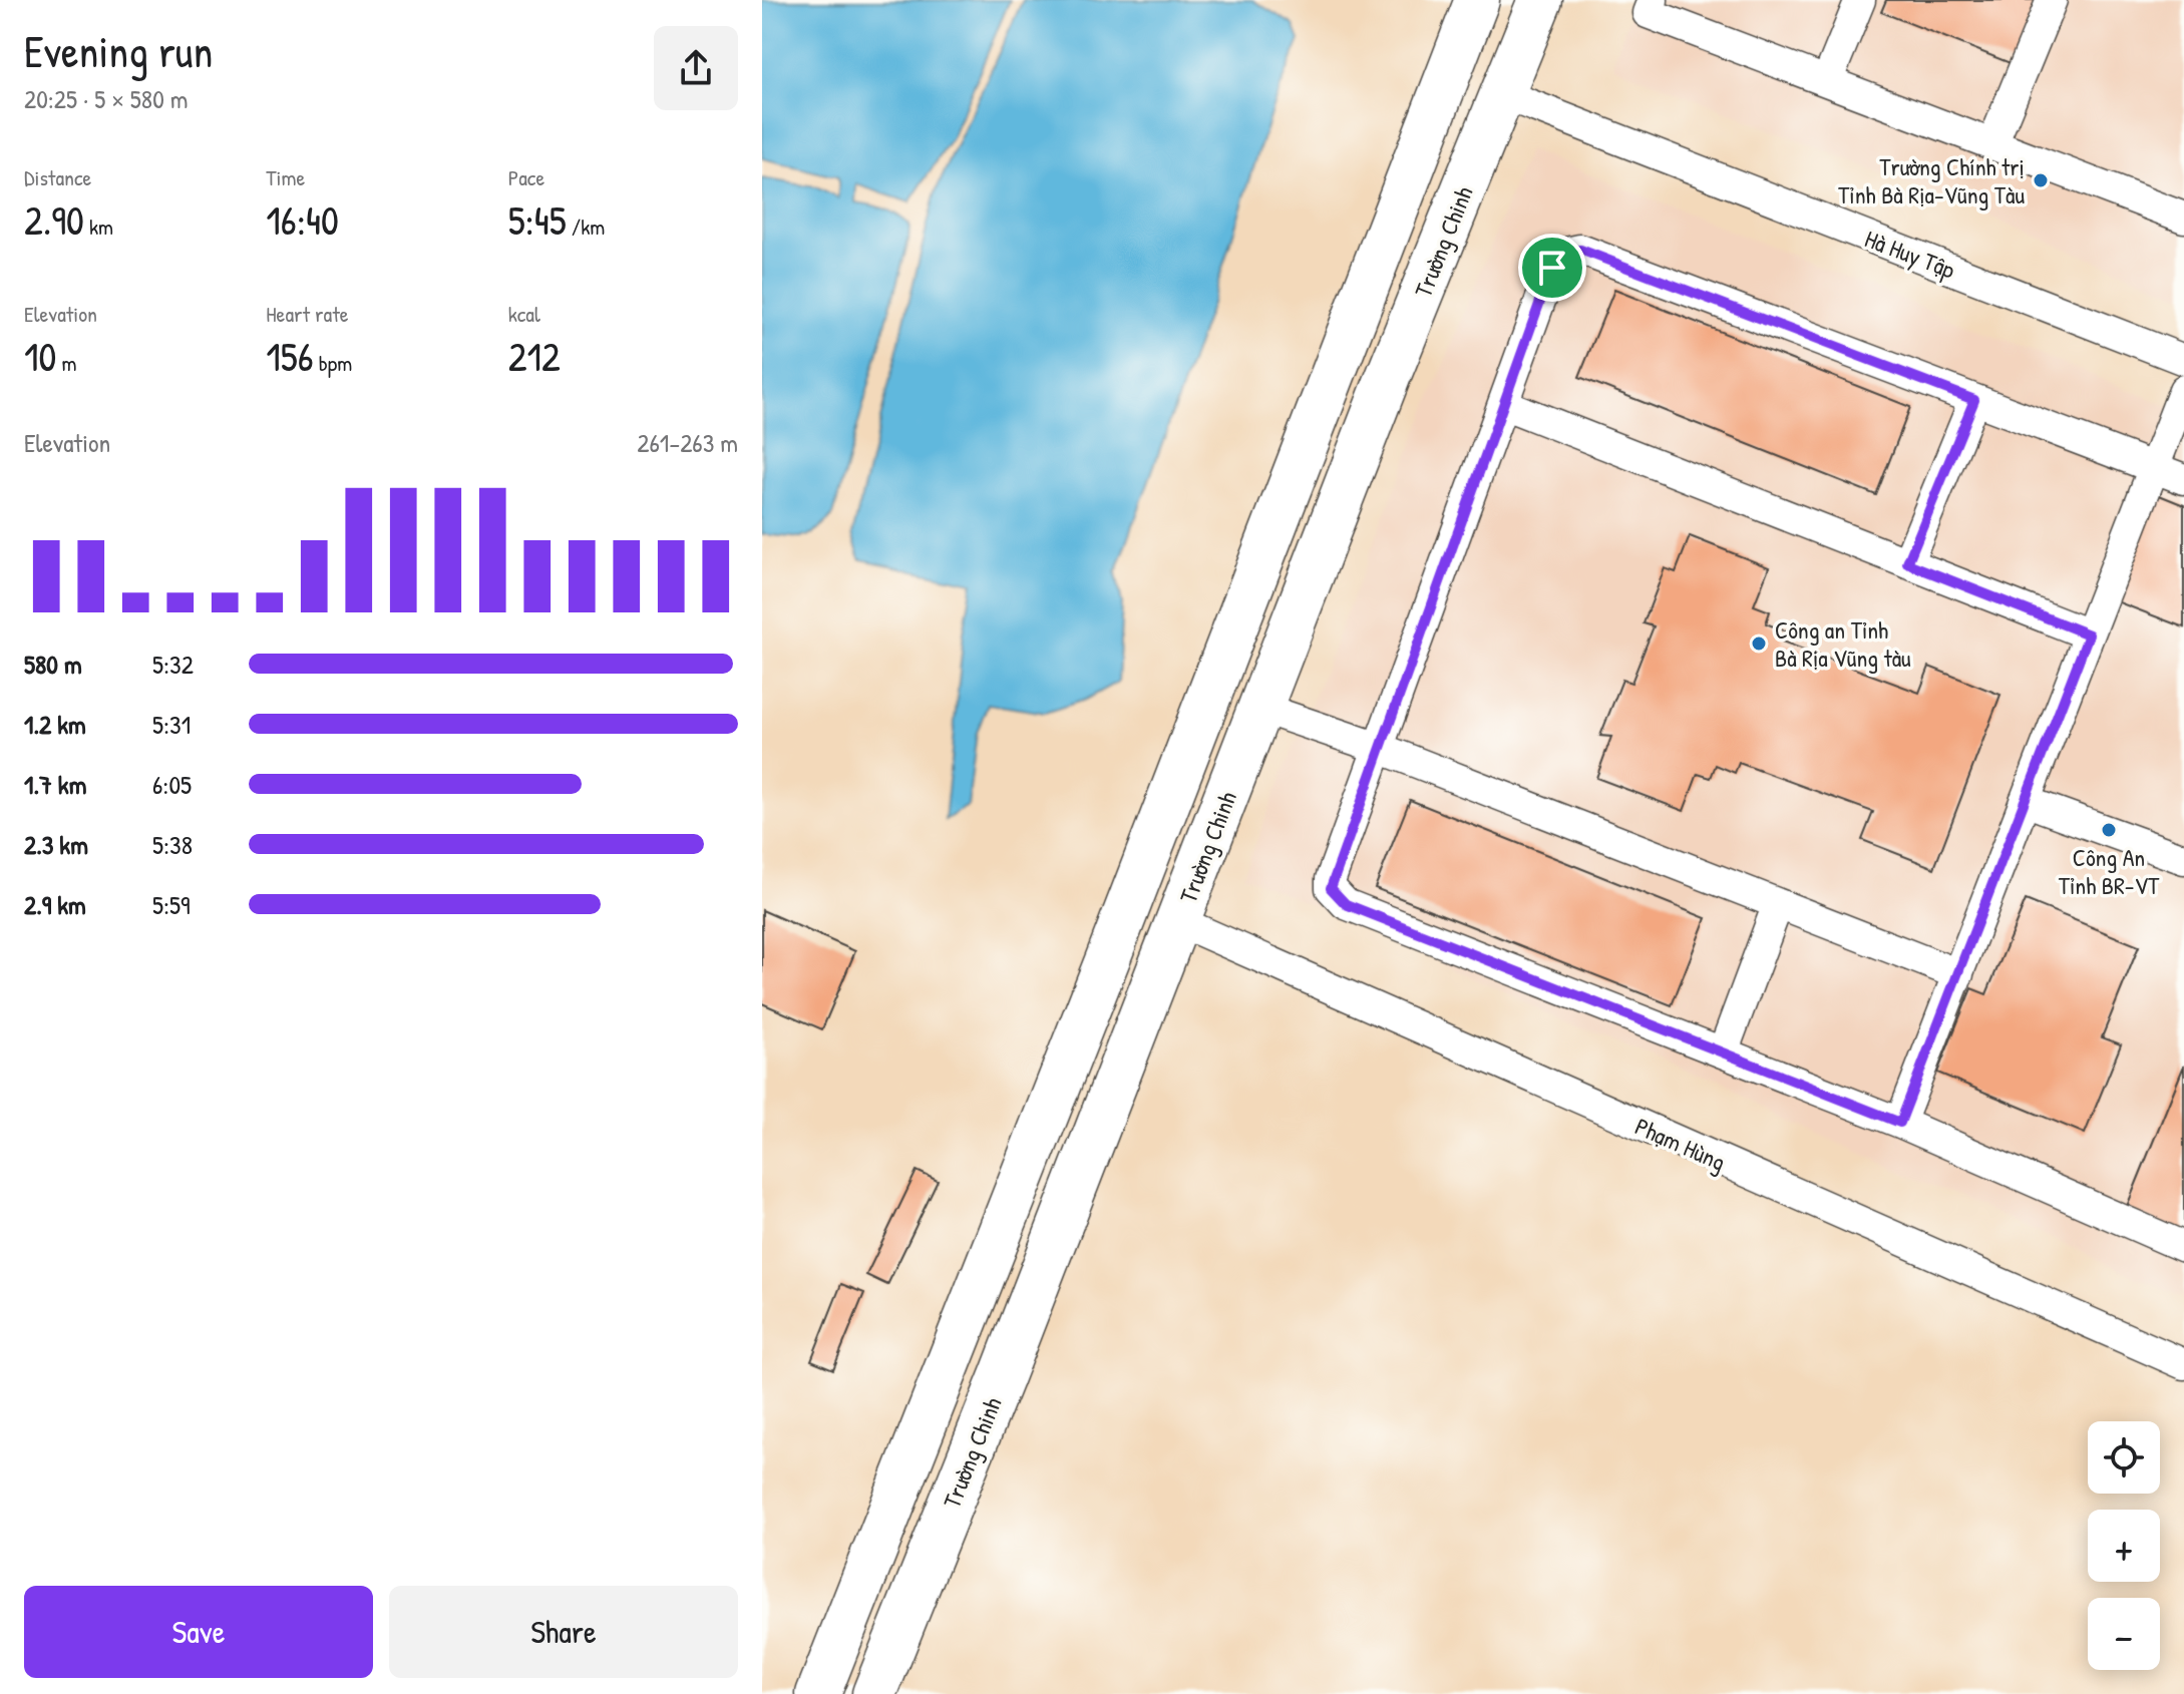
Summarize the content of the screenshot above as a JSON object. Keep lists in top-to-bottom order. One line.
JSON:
{"streets":{"highway":["Trường Chinh"],"street":["Hà Huy Tập","Phạm Hùng"]},"crossings":[["Trường Chinh","Hà Huy Tập"],["Trường Chinh","Phạm Hùng"]],"places":["Trường Chính trị Tỉnh Bà Rịa-Vũng Tàu","Công an Tỉnh Bà Rịa Vũng tàu","Công An Tỉnh BR-VT"],"page":{"heading":["Evening run","20:25 · 5 × 580 m"],"stats":[["Distance","2.90 km"],["Time","16:40"],["Pace","5:45 /km"],["Elevation","10 m"],["Heart rate","156 bpm"],["kcal","212"]],"chart":["Elevation","261–263 m"],"list":[{"name":"580 m","note":"5:32"},{"name":"1.2 km","note":"5:31"},{"name":"1.7 km","note":"6:05"},{"name":"2.3 km","note":"5:38"},{"name":"2.9 km","note":"5:59"}],"map_buttons":["+","−"],"buttons":["Save","Share"]}}
